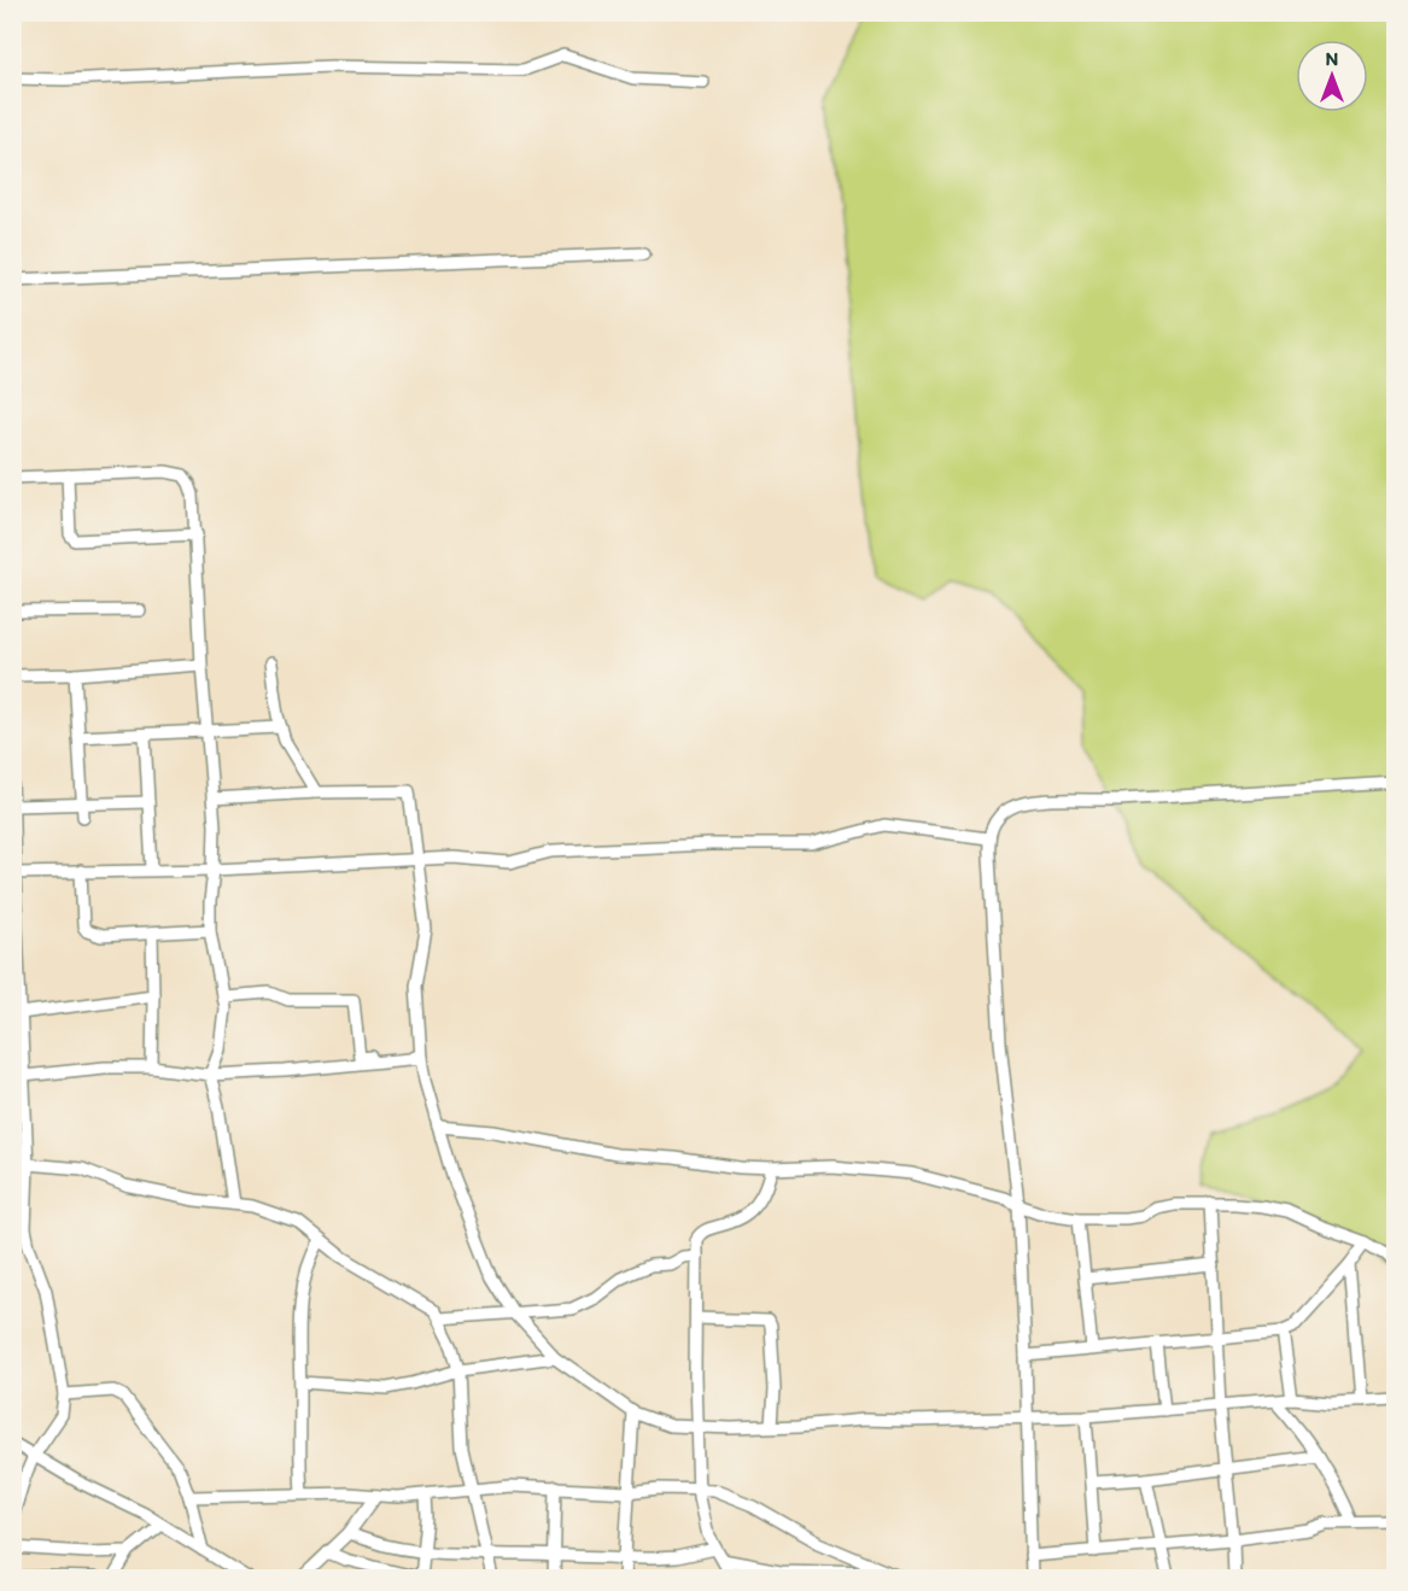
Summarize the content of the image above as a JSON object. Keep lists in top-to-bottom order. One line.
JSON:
{"north":"top"}
